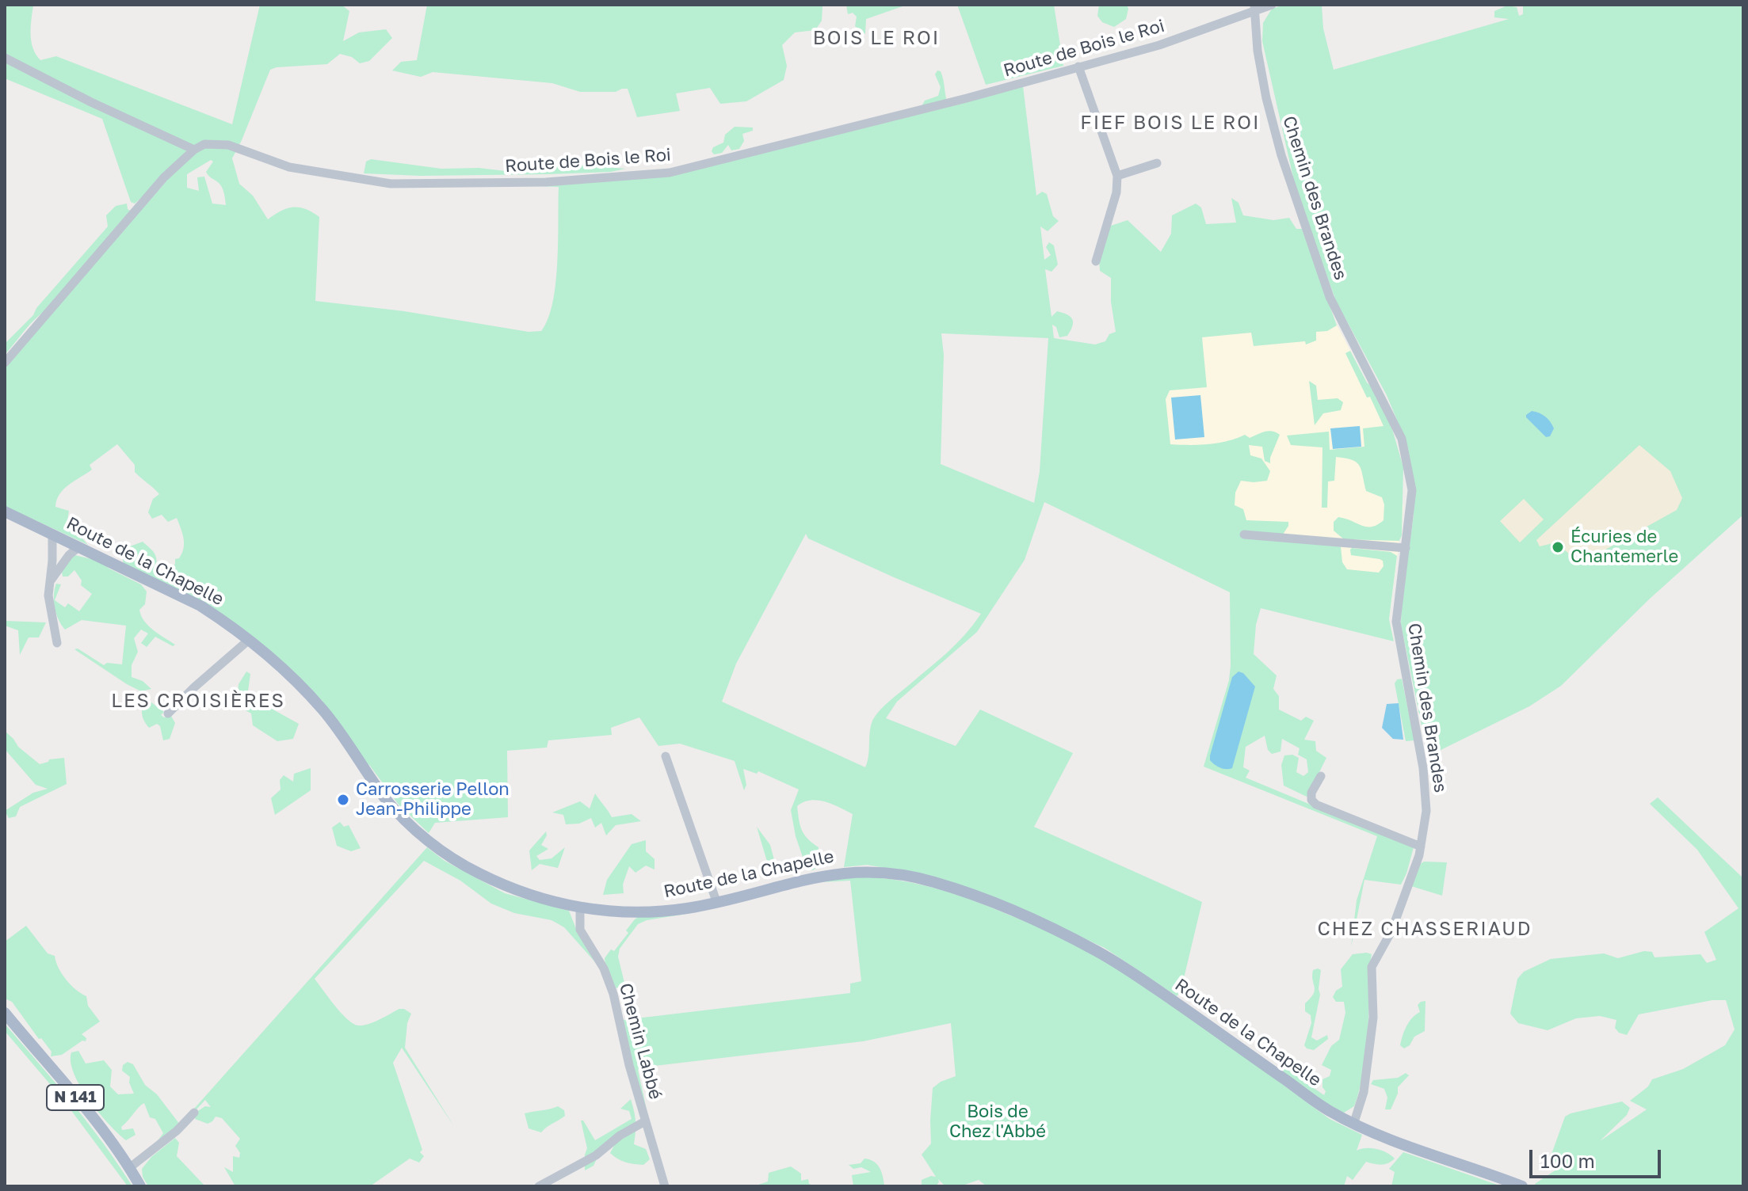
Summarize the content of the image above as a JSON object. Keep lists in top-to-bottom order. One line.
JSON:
{"streets":{"main road":["Route de la Chapelle","N 141"],"street":["Route de Bois le Roi","Chemin des Brandes","Chemin Labbé"]},"crossings":[["Route de Bois le Roi","Chemin des Brandes"],["Chemin des Brandes","Route de la Chapelle"],["Route de la Chapelle","Chemin Labbé"]],"districts":["BOIS LE ROI","FIEF BOIS LE ROI","LES CROISIÈRES","CHEZ CHASSERIAUD"],"parks":["Bois de Chez l'Abbé"],"places":["Écuries de Chantemerle","Carrosserie Pellon Jean-Philippe"],"scale_bar":"100 m"}
